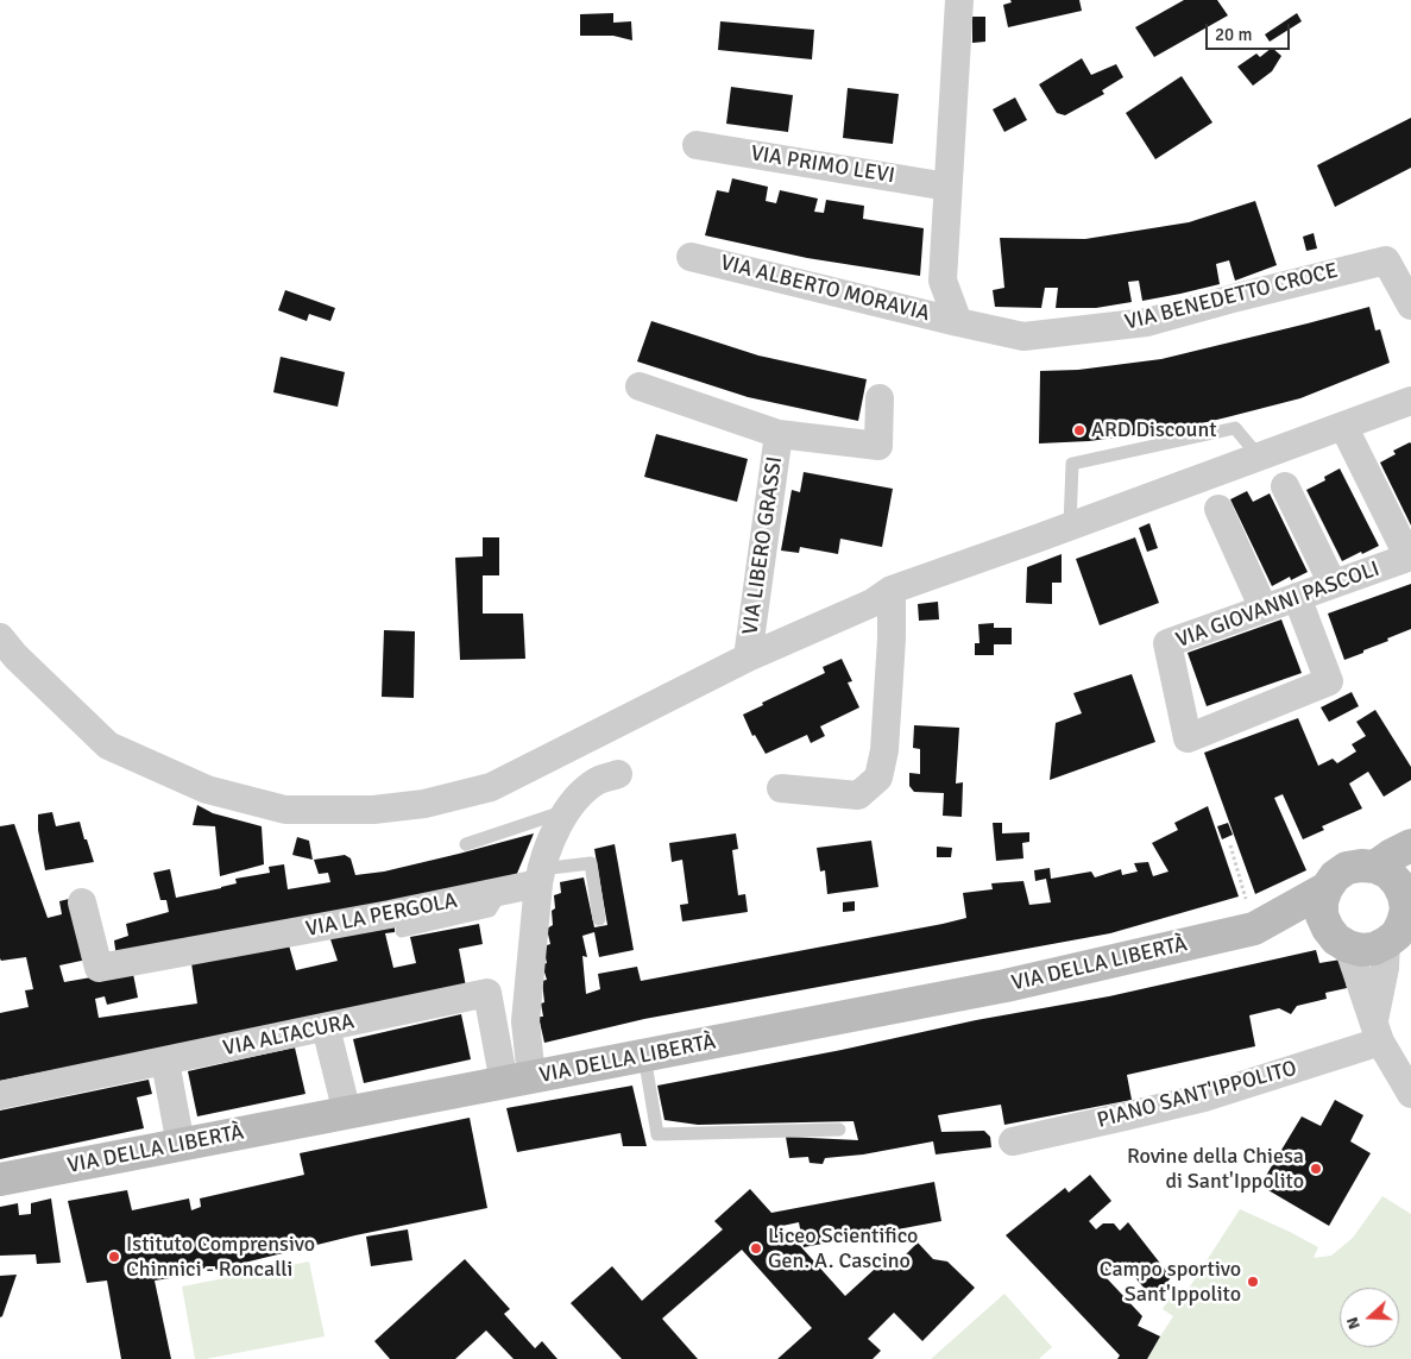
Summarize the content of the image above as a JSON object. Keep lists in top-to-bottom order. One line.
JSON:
{"streets":{"main road":["VIA DELLA LIBERTÀ"],"street":["VIA PRIMO LEVI","VIA ALBERTO MORAVIA","VIA BENEDETTO CROCE","VIA LIBERO GRASSI","VIA GIOVANNI PASCOLI","VIA LA PERGOLA","VIA ALTACURA","PIANO SANT'IPPOLITO"]},"crossings":[["VIA ALBERTO MORAVIA","VIA BENEDETTO CROCE"],["VIA DELLA LIBERTÀ","VIA ALTACURA"]],"places":["ARD Discount","Rovine della Chiesa di Sant'Ippolito","Liceo Scientifico Gen. A. Cascino","Istituto Comprensivo Chinnici - Roncalli","Campo sportivo Sant'Ippolito"],"scale_bar":"20 m","north":"left"}
